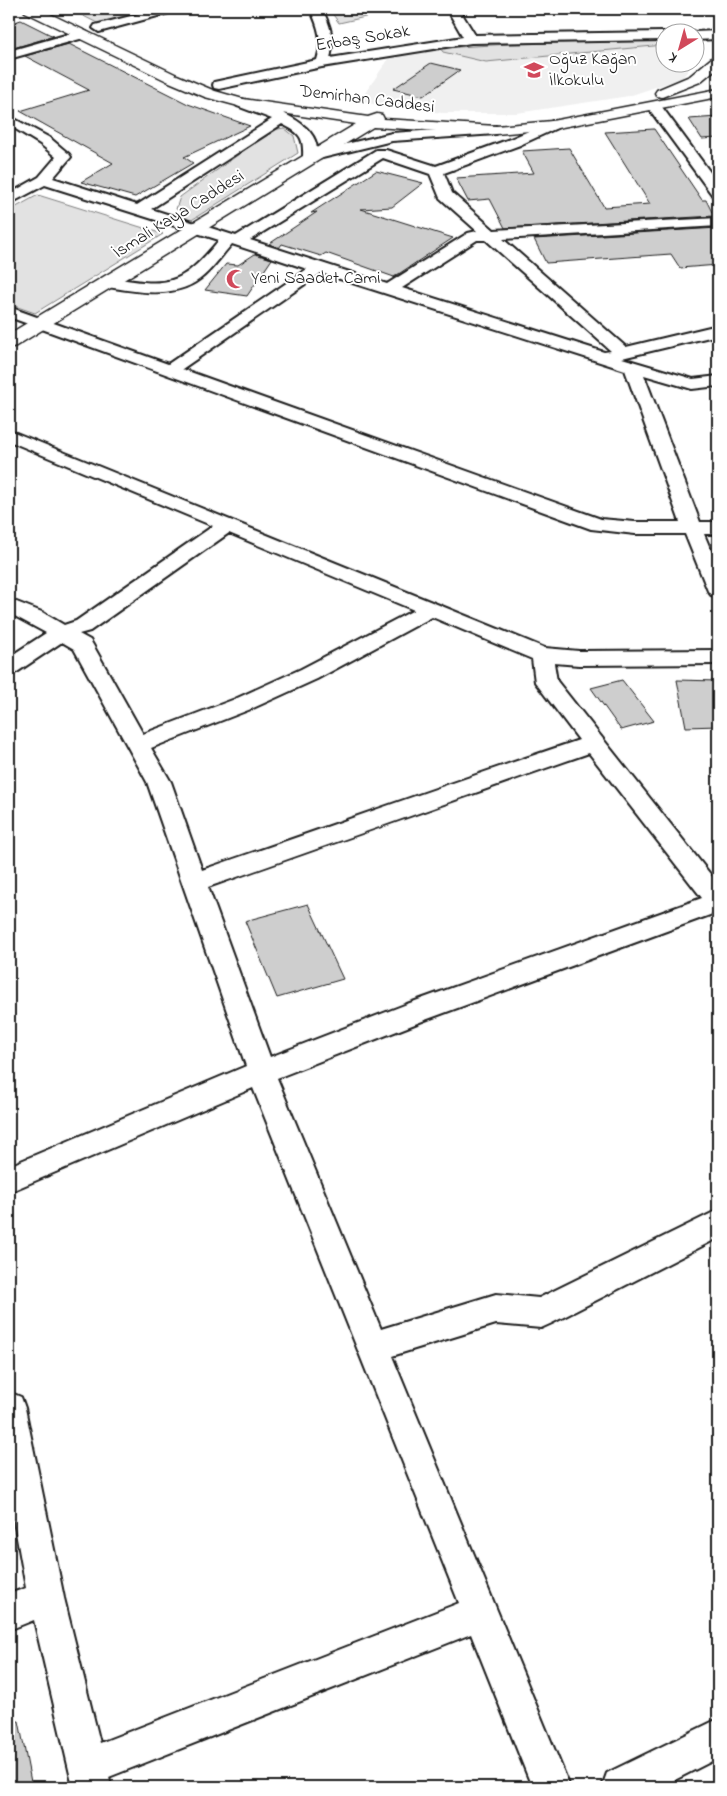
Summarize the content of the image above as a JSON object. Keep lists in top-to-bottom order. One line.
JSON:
{"streets":{"main road":["Demirhan Caddesi","İsmali Kaya Caddesi"],"street":["Erbaş Sokak"]},"crossings":[["Erbaş Sokak","Demirhan Caddesi"],["Demirhan Caddesi","İsmali Kaya Caddesi"]],"places":{"school or university":["Oğuz Kağan İlkokulu"],"mosque":["Yeni Saadet Cami"]},"north":"bottom left"}
